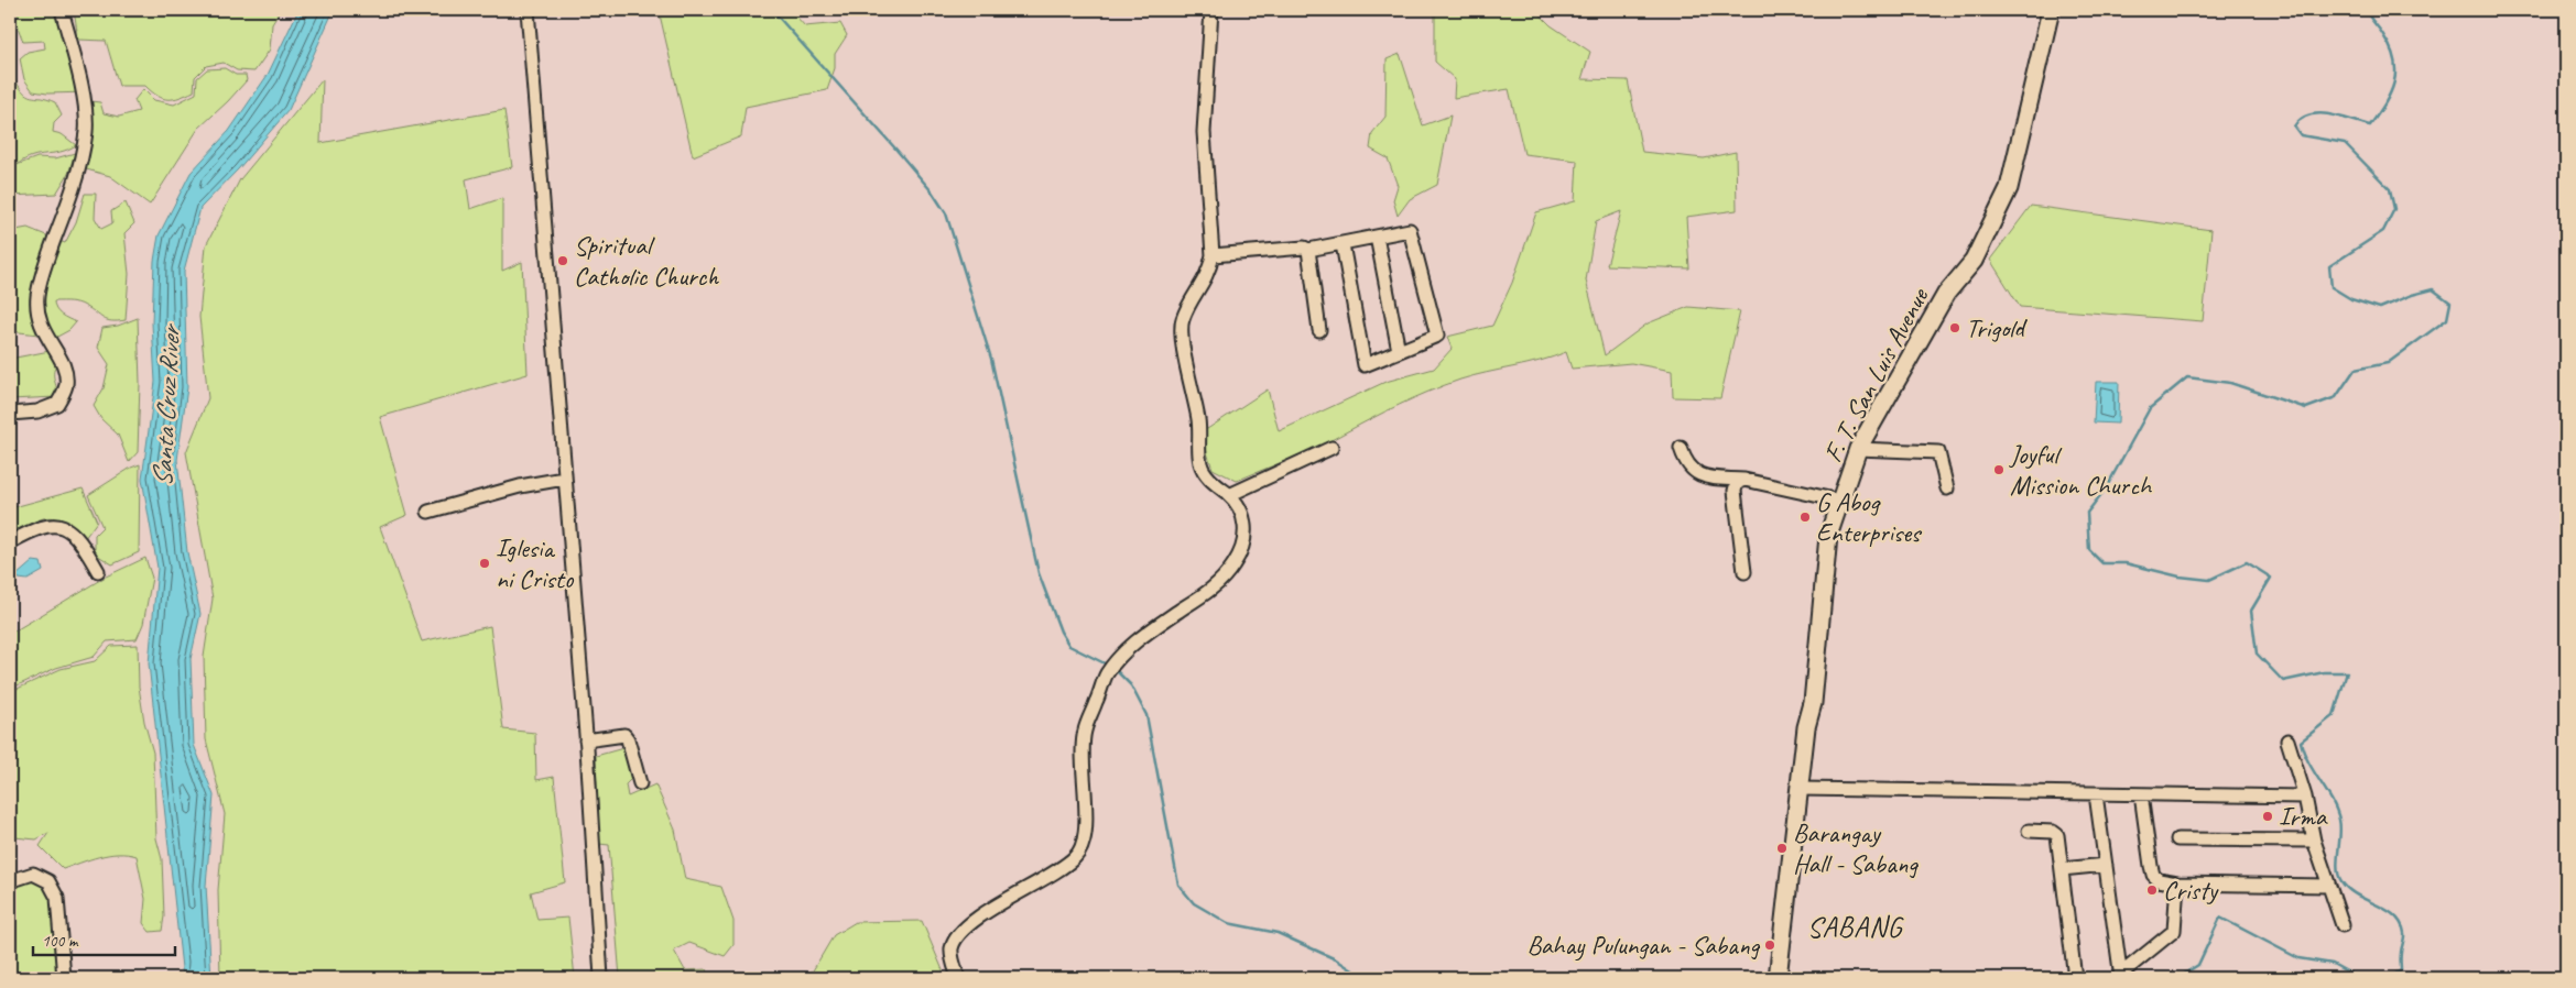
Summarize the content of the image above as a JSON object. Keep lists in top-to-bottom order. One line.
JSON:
{"streets":{"main road":["F. T. San Luis Avenue"]},"districts":["SABANG"],"water":["Santa Cruz River"],"places":["Spiritual Catholic Church","Trigold","Joyful Mission Church","G Abog Enterprises","Iglesia ni Cristo","Irma","Barangay Hall - Sabang","Cristy","Bahay Pulungan - Sabang"],"scale_bar":"100 m"}
